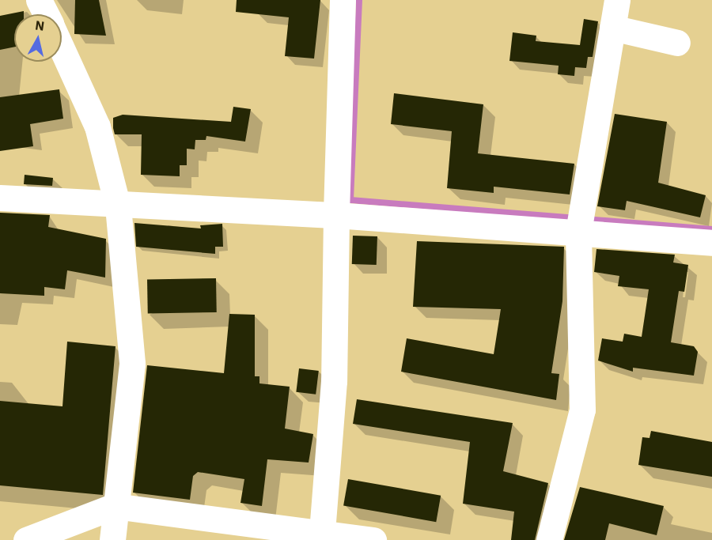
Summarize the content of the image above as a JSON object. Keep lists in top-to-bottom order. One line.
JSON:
{"north":"top"}
